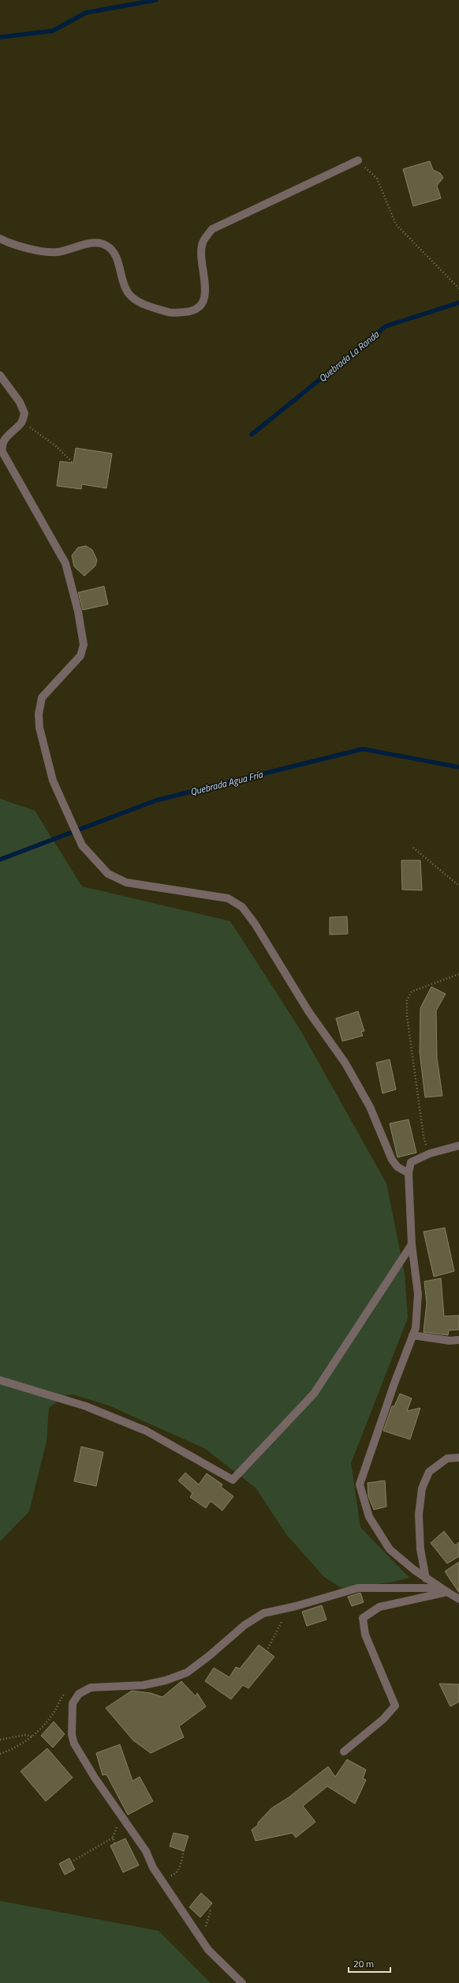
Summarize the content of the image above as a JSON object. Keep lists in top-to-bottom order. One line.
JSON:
{"water":["Quebrada La Ronda","Quebrada Agua Fría"],"scale_bar":"20 m"}
